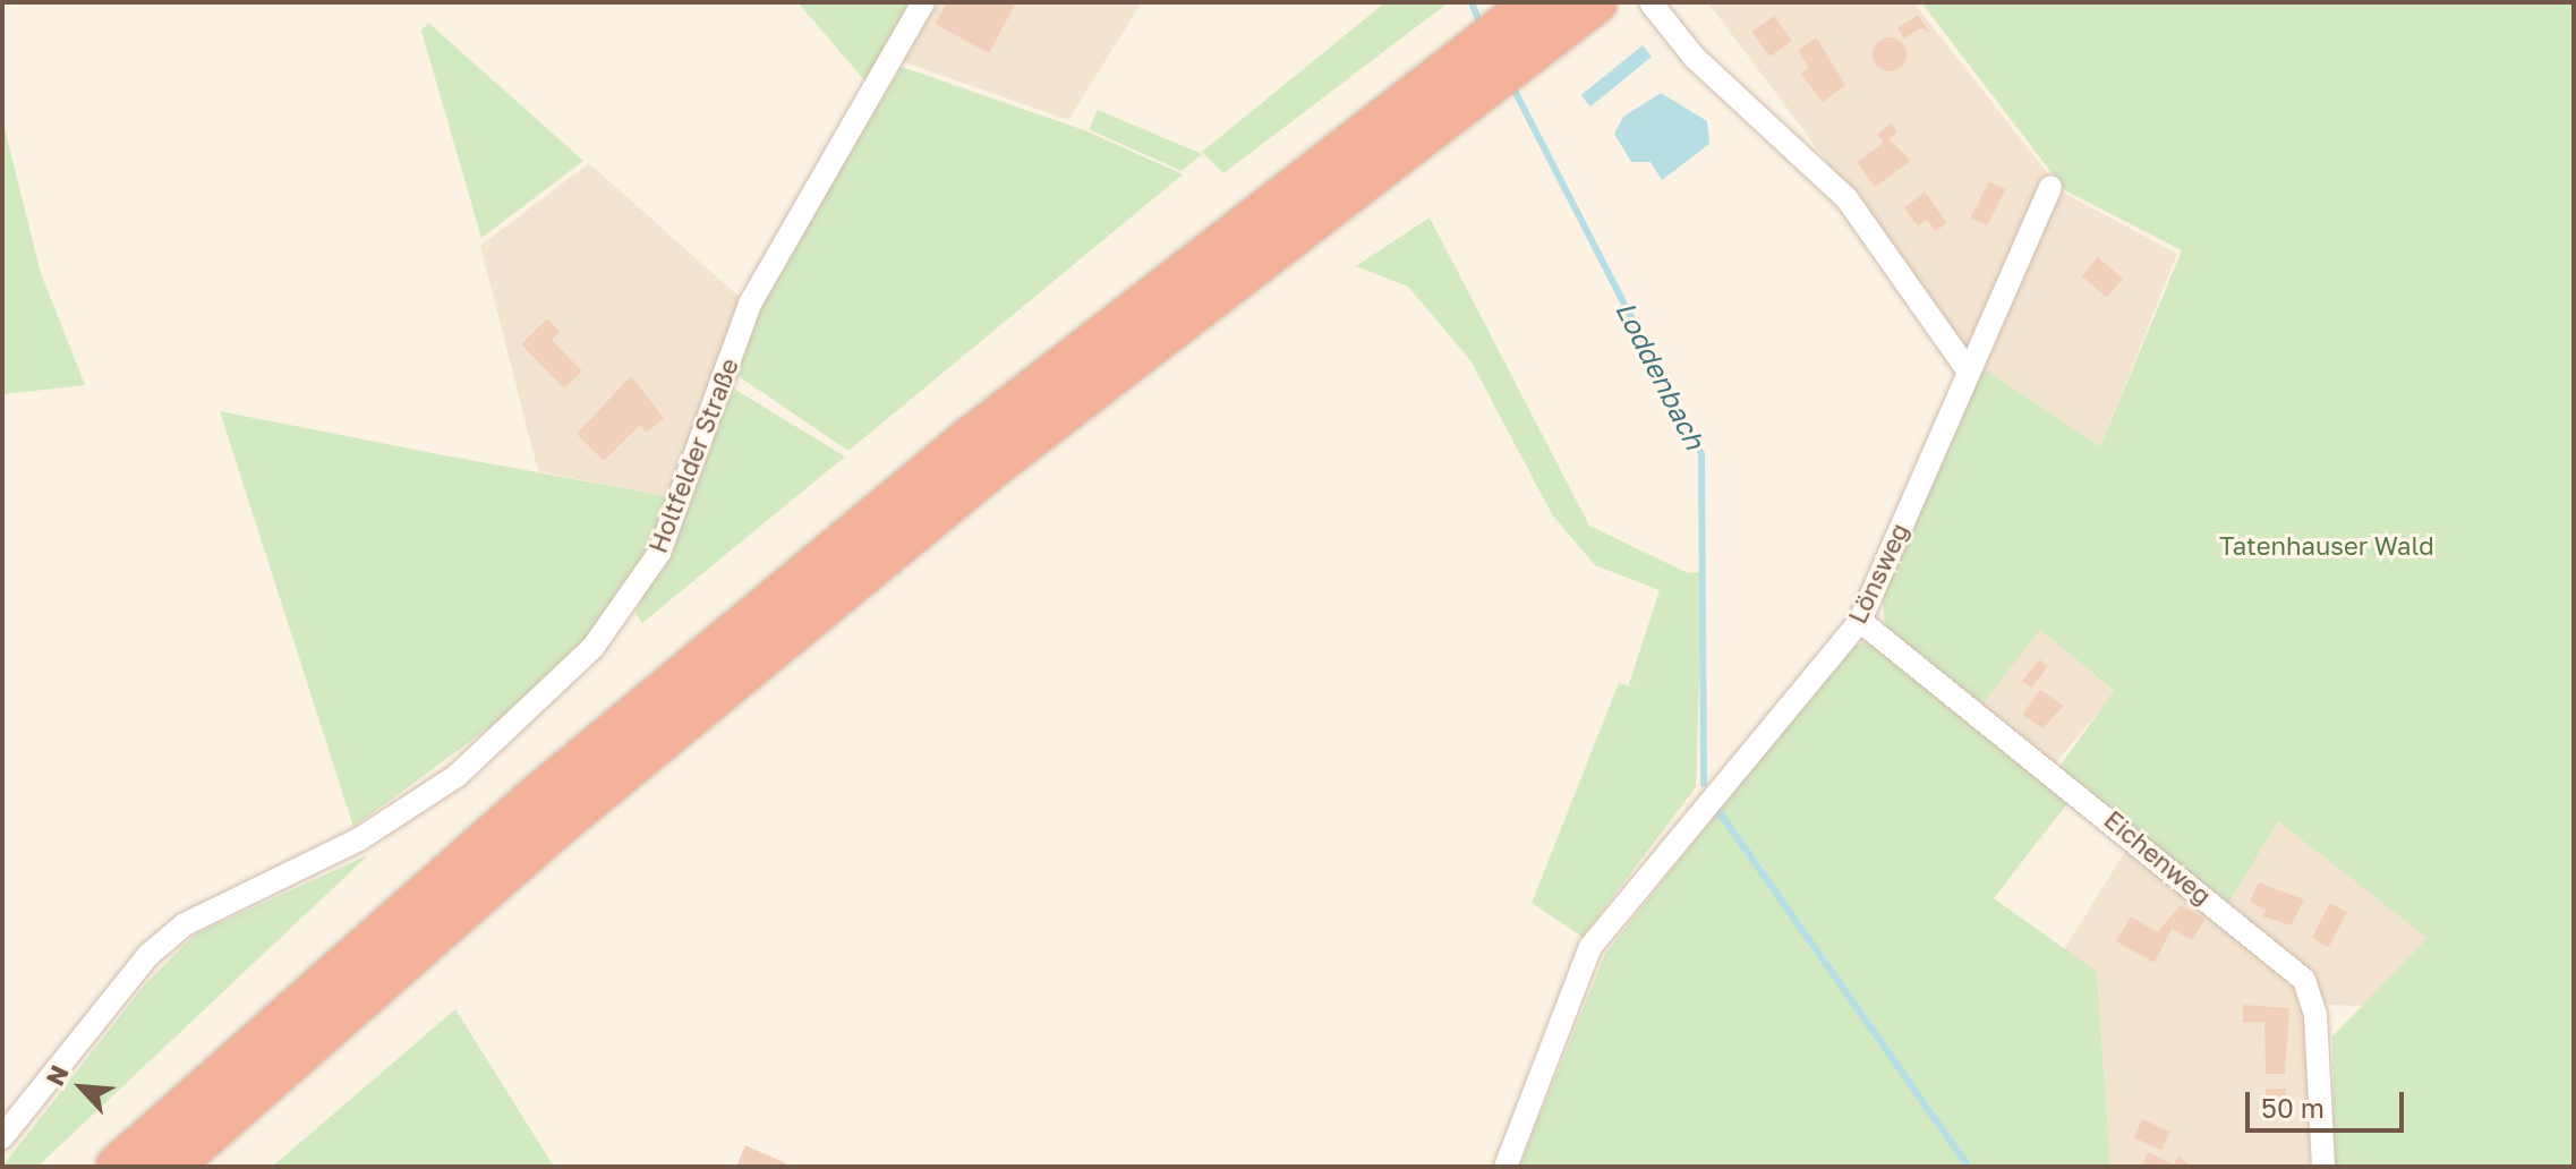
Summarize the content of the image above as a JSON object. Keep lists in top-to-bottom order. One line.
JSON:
{"streets":{"street":["Holtfelder Straße","Lönsweg","Eichenweg"]},"crossings":[["Lönsweg","Eichenweg"]],"water":["Loddenbach"],"parks":["Tatenhauser Wald"],"scale_bar":"50 m","north":"top left"}
